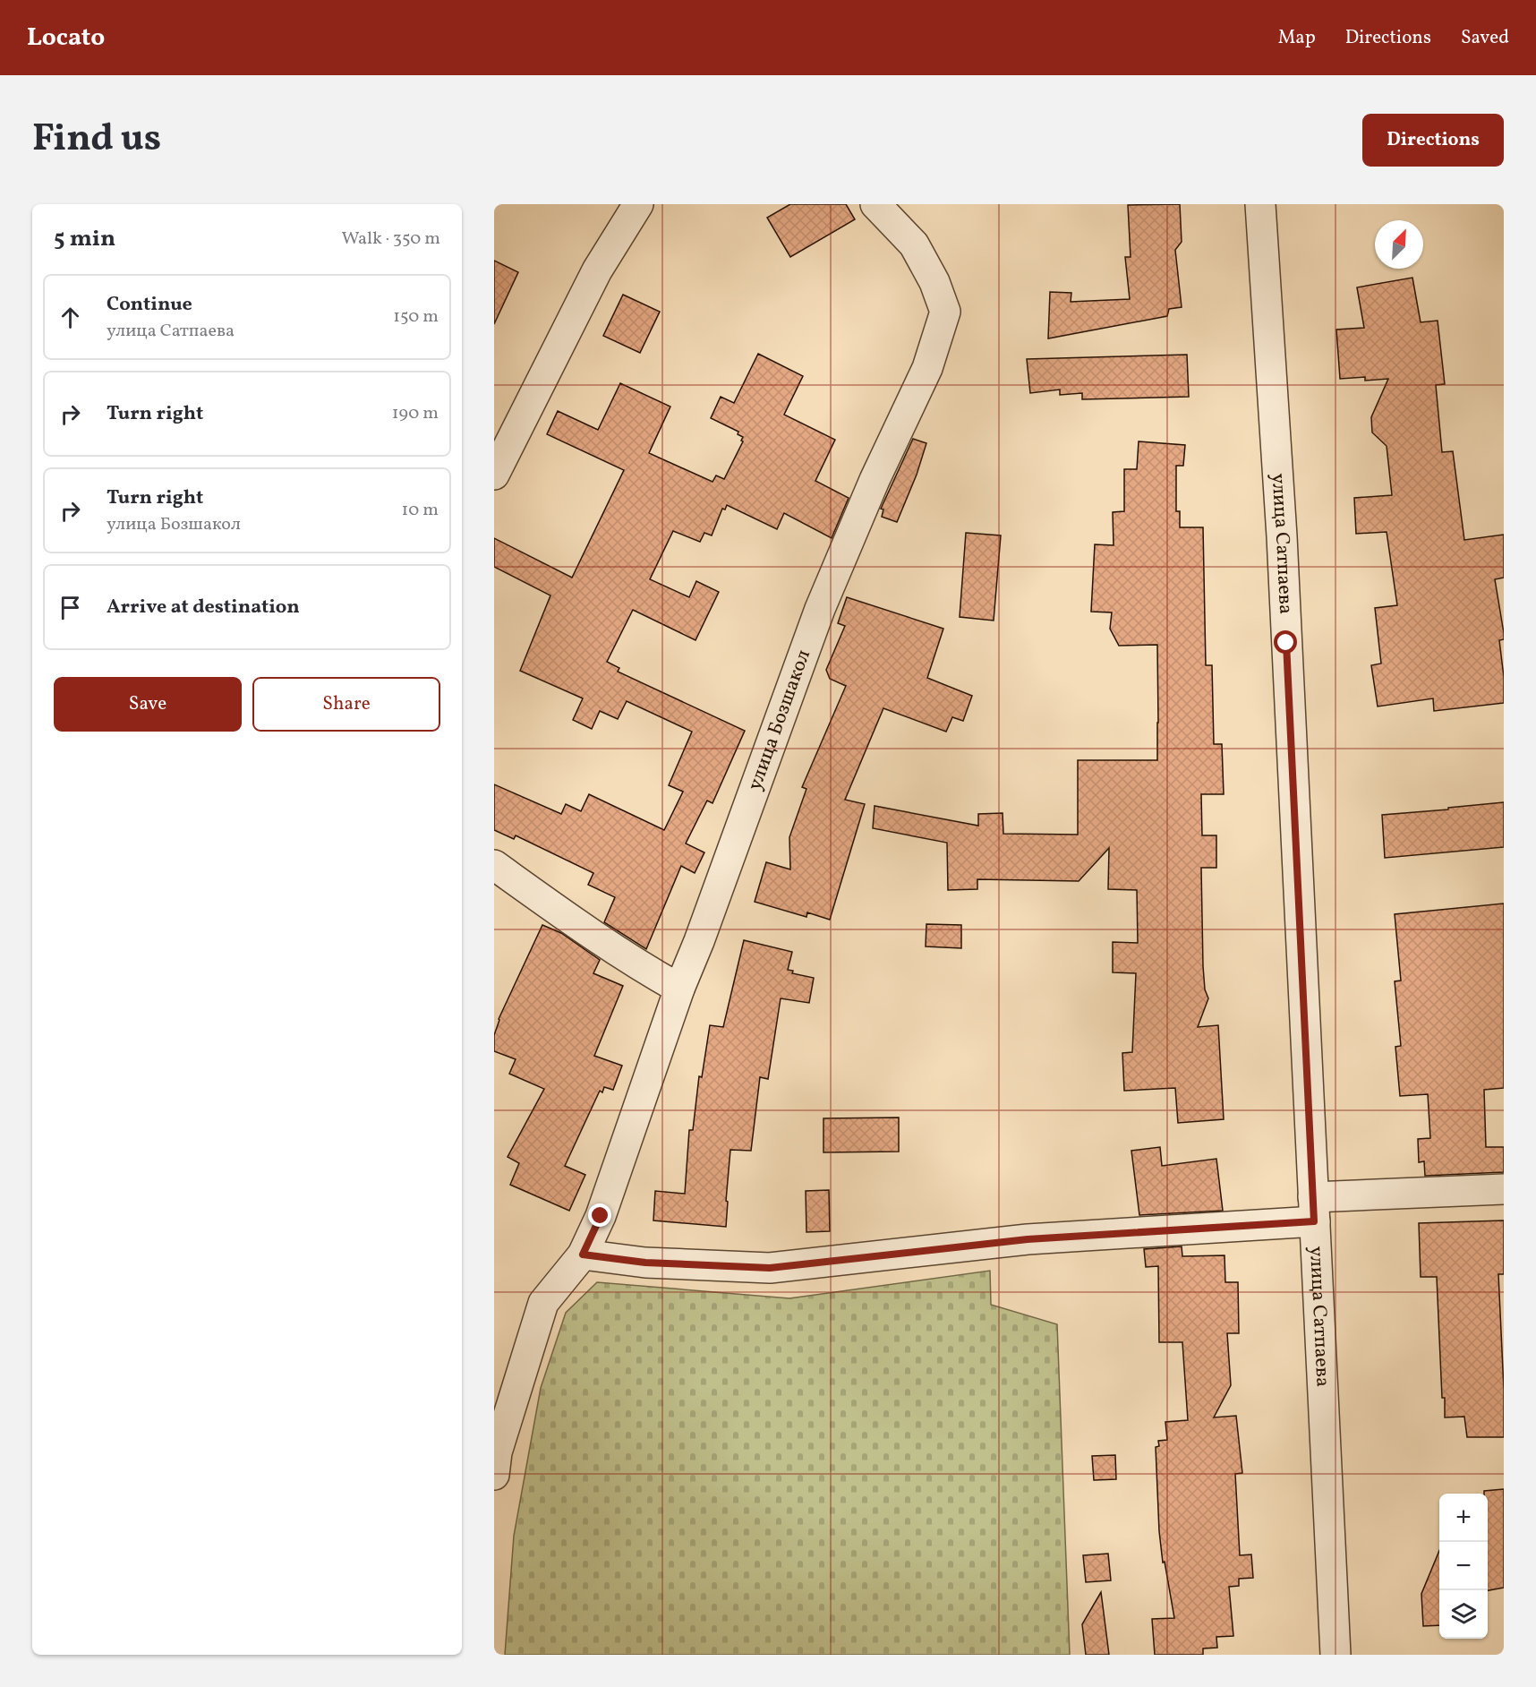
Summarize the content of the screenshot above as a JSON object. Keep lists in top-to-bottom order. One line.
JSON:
{"streets":{"street":["улица Сатпаева","улица Бозшакол"]},"north":"top right","page":{"header":"Locato","nav":["Map","Directions","Saved"],"title":"Find us","buttons":["Directions",["Save","Share"]],"heading":["5 min","Walk · 350 m"],"list":[["Continue","улица Сатпаева","150 m"],["Turn right","190 m"],["Turn right","улица Бозшакол","10 m"],"Arrive at destination"],"map_buttons":["+","−"]}}
